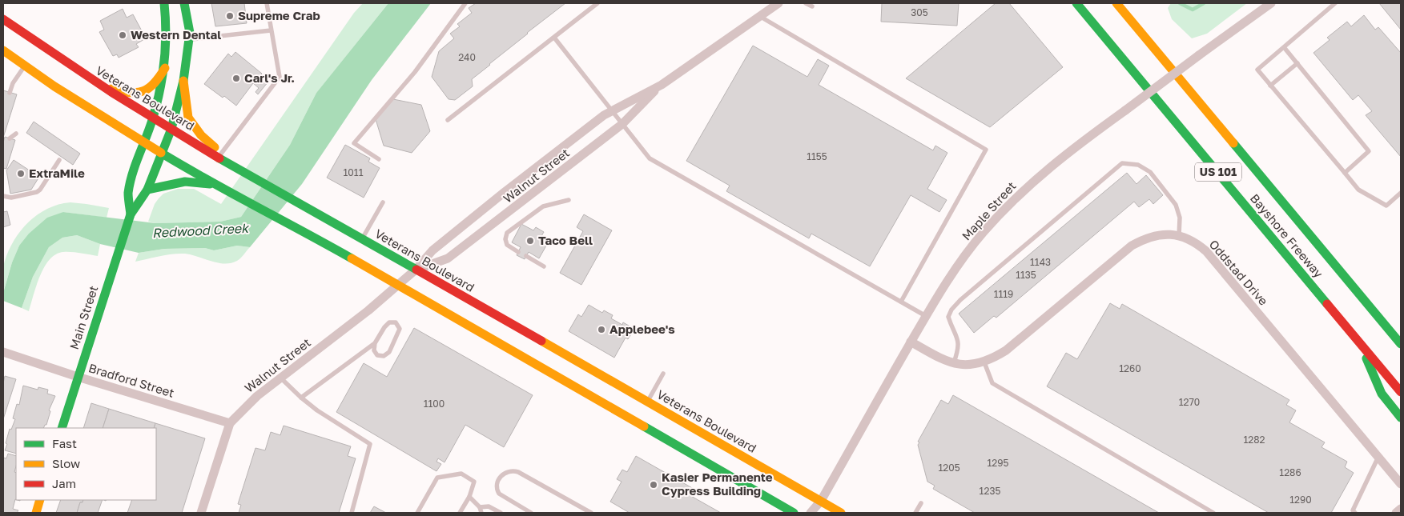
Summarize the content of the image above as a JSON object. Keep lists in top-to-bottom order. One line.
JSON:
{"streets":{"main road":["Veterans Boulevard","US 101","Bayshore Freeway","Main Street"],"street":["Walnut Street","Maple Street","Oddstad Drive","Bradford Street"]},"crossings":[["Veterans Boulevard","Walnut Street"],["Veterans Boulevard","Maple Street"],["Veterans Boulevard","Main Street"],["Walnut Street","Bradford Street"],["Maple Street","Oddstad Drive"],["Main Street","Bradford Street"]],"water":["Redwood Creek"],"places":["Supreme Crab","Western Dental","Carl's Jr.","ExtraMile","Taco Bell","Applebee's","Kasier Permanente Cypress Building"],"house_numbers":["305","240","1155","1011","1143","1135","1119","1260","1270","1100","1282","1295","1205","1286","1235","1290"],"legend":["Fast","Slow","Jam"]}
